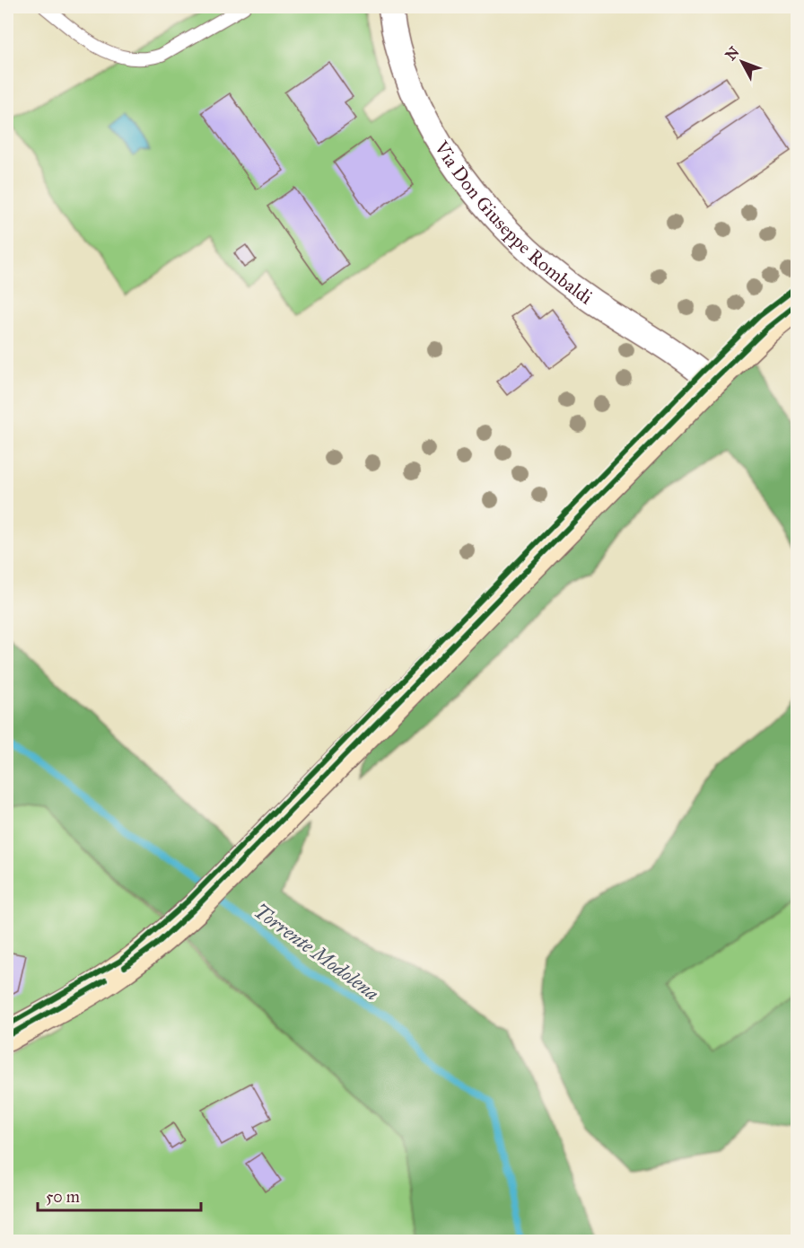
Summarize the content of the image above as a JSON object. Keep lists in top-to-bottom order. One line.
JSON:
{"streets":{"street":["Via Don Giuseppe Rombaldi"]},"water":["Torrente Modolena"],"scale_bar":"50 m","north":"top left"}
